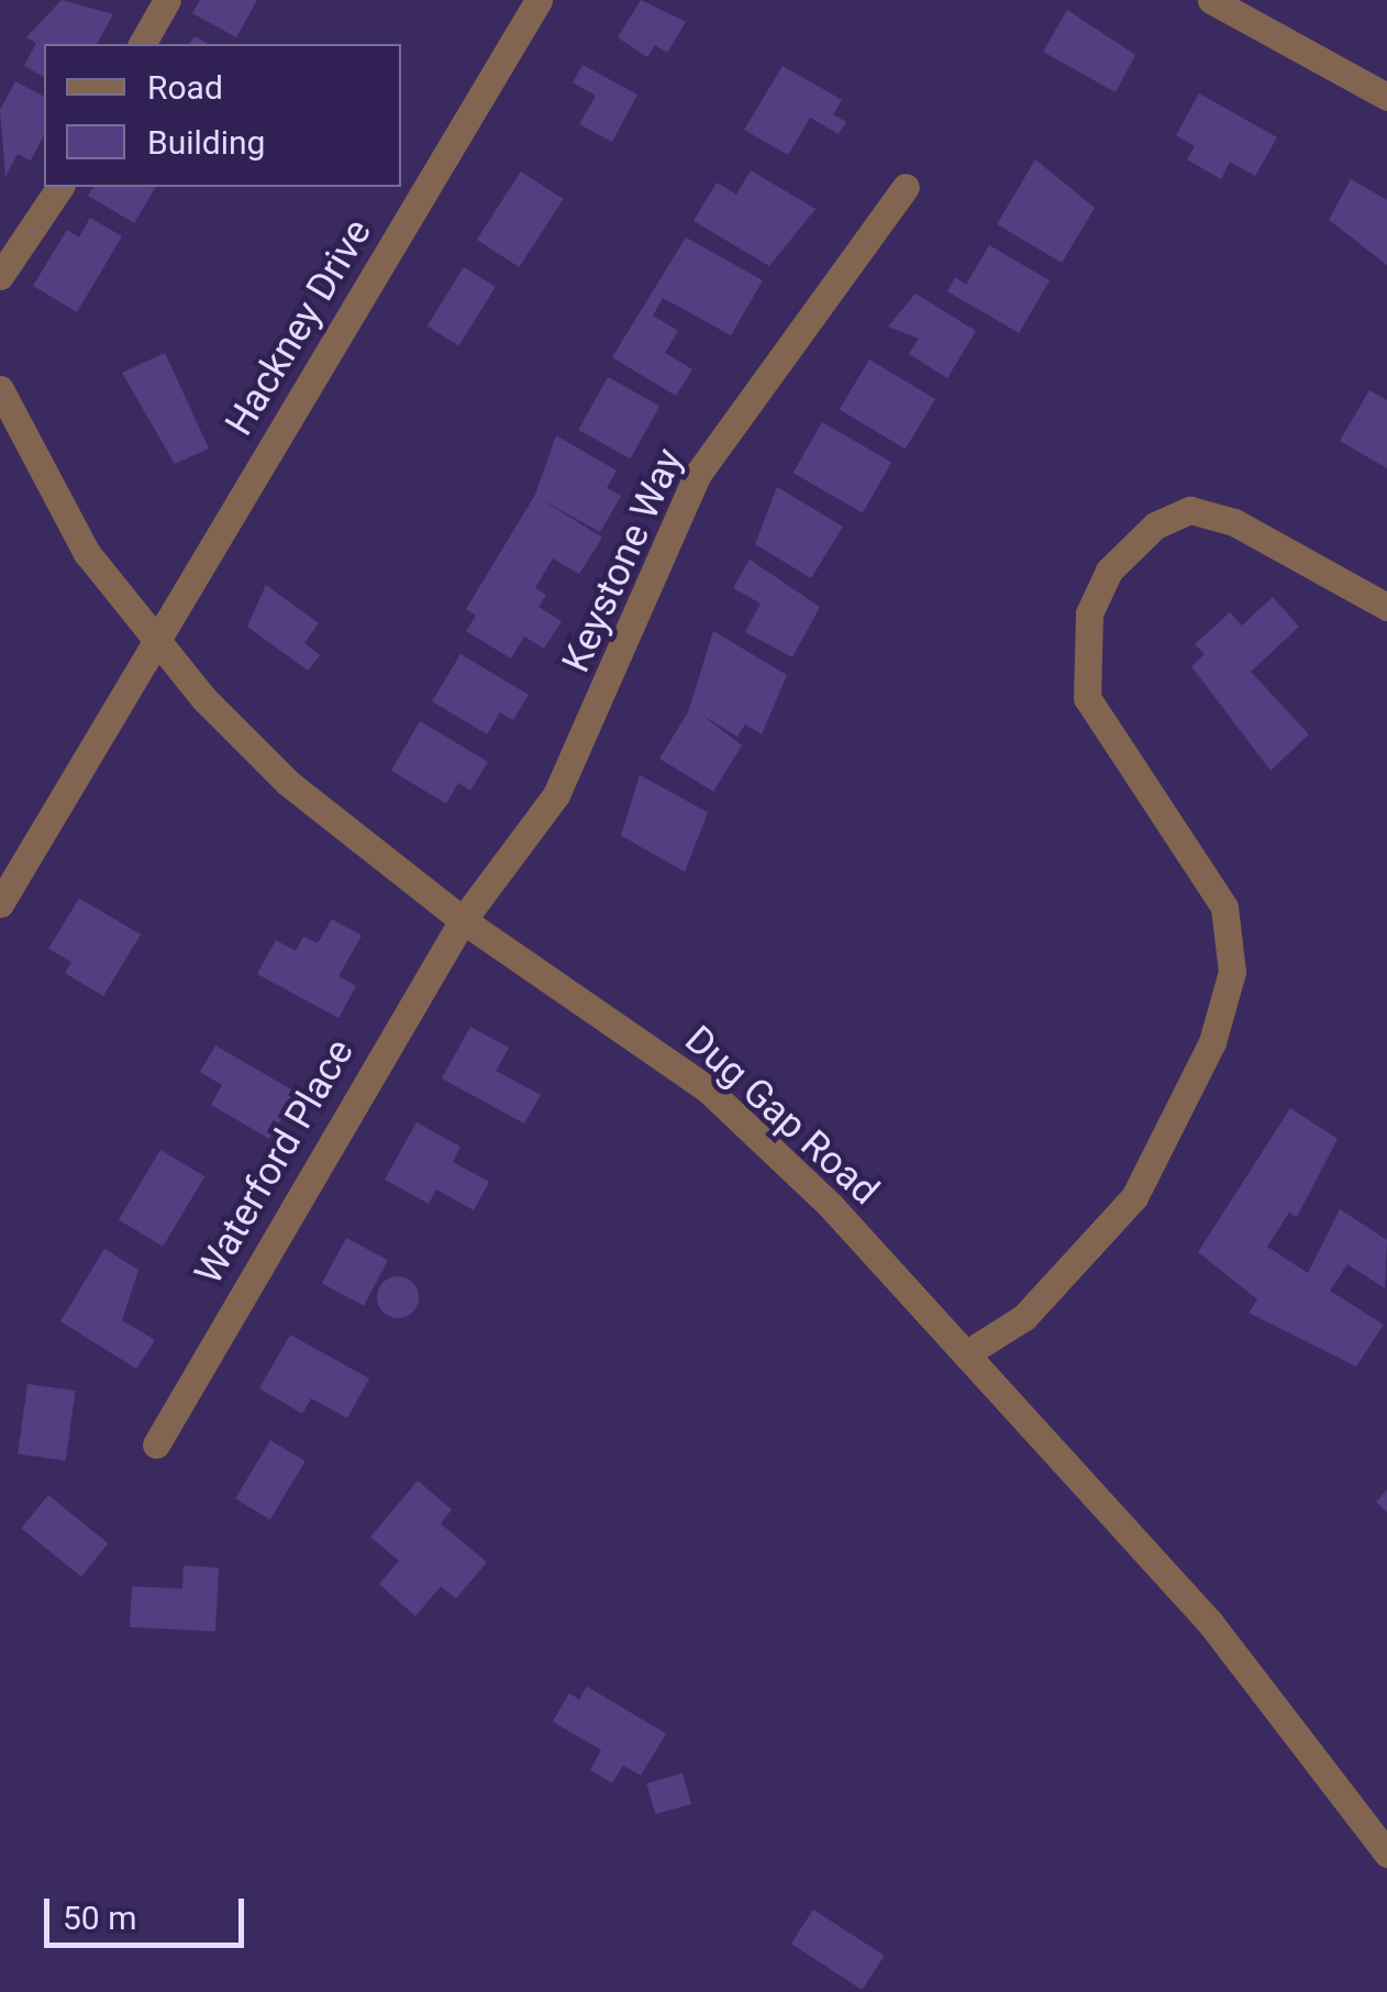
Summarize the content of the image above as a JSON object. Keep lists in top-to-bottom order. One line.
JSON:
{"streets":{"street":["Hackney Drive","Keystone Way","Dug Gap Road","Waterford Place"]},"crossings":[["Hackney Drive","Dug Gap Road"],["Keystone Way","Dug Gap Road"],["Keystone Way","Waterford Place"],["Dug Gap Road","Waterford Place"]],"legend":["Road","Building"],"scale_bar":"50 m"}
